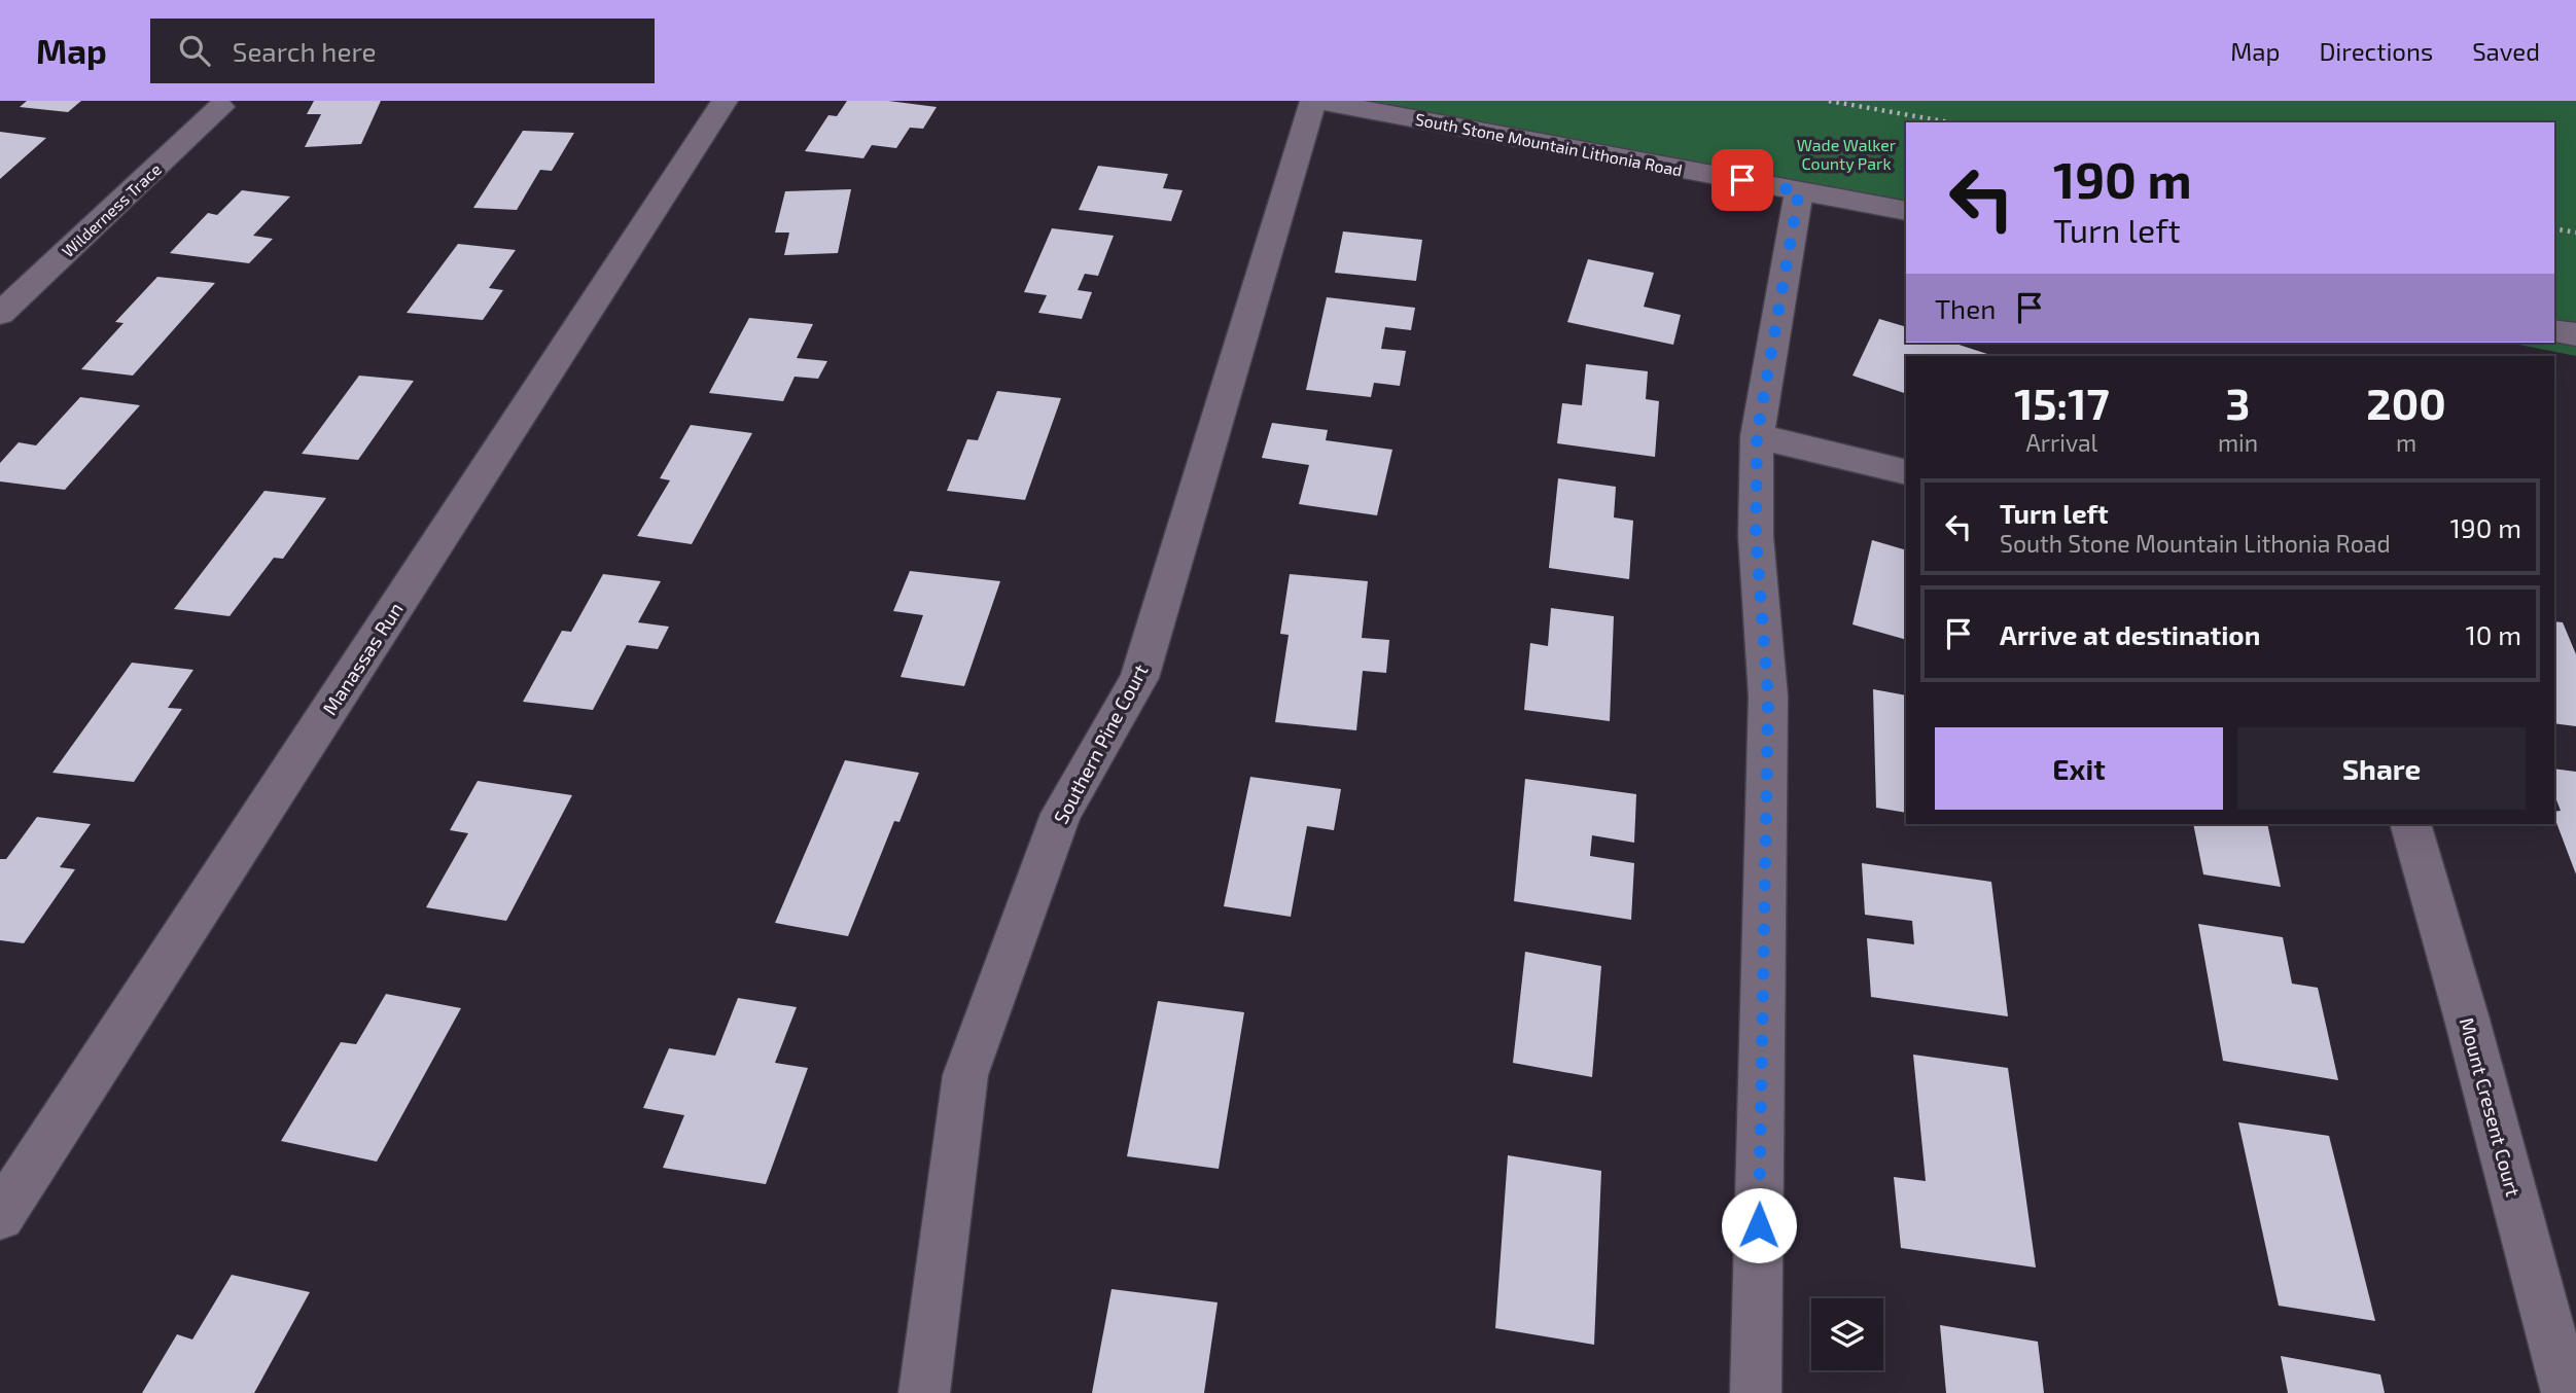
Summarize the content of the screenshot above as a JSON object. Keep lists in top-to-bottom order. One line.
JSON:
{"streets":{"street":["South Stone Mountain Lithonia Road","Wilderness Trace","Manassas Run","Southern Pine Court","Mount Cresent Court"]},"crossings":[["South Stone Mountain Lithonia Road","Southern Pine Court"]],"parks":["Wade Walker County Park"],"page":{"header":"Map","search":"Search here","nav":["Map","Directions","Saved"],"turn":["190 m","Turn left"],"then":"Then","eta":["15:17","Arrival","3","min","200","m"],"list":[{"name":"Turn left","note":"South Stone Mountain Lithonia Road","value":"190 m"},{"name":"Arrive at destination","value":"10 m"}],"buttons":["Exit","Share"]}}
